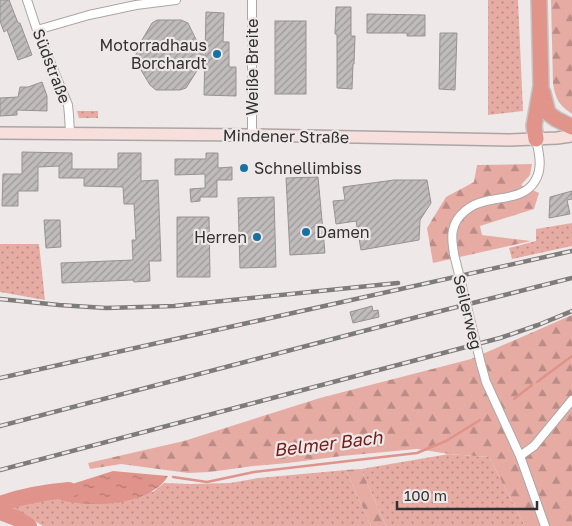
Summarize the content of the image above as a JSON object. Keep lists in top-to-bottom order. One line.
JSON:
{"streets":{"main road":["Mindener Straße"],"street":["Südstraße","Weiße Breite","Seilerweg"]},"crossings":[["Südstraße","Mindener Straße"],["Weiße Breite","Mindener Straße"],["Mindener Straße","Seilerweg"]],"water":["Belmer Bach"],"places":["Motorradhaus Borchardt","Schnellimbiss","Damen","Herren"],"scale_bar":"100 m"}
